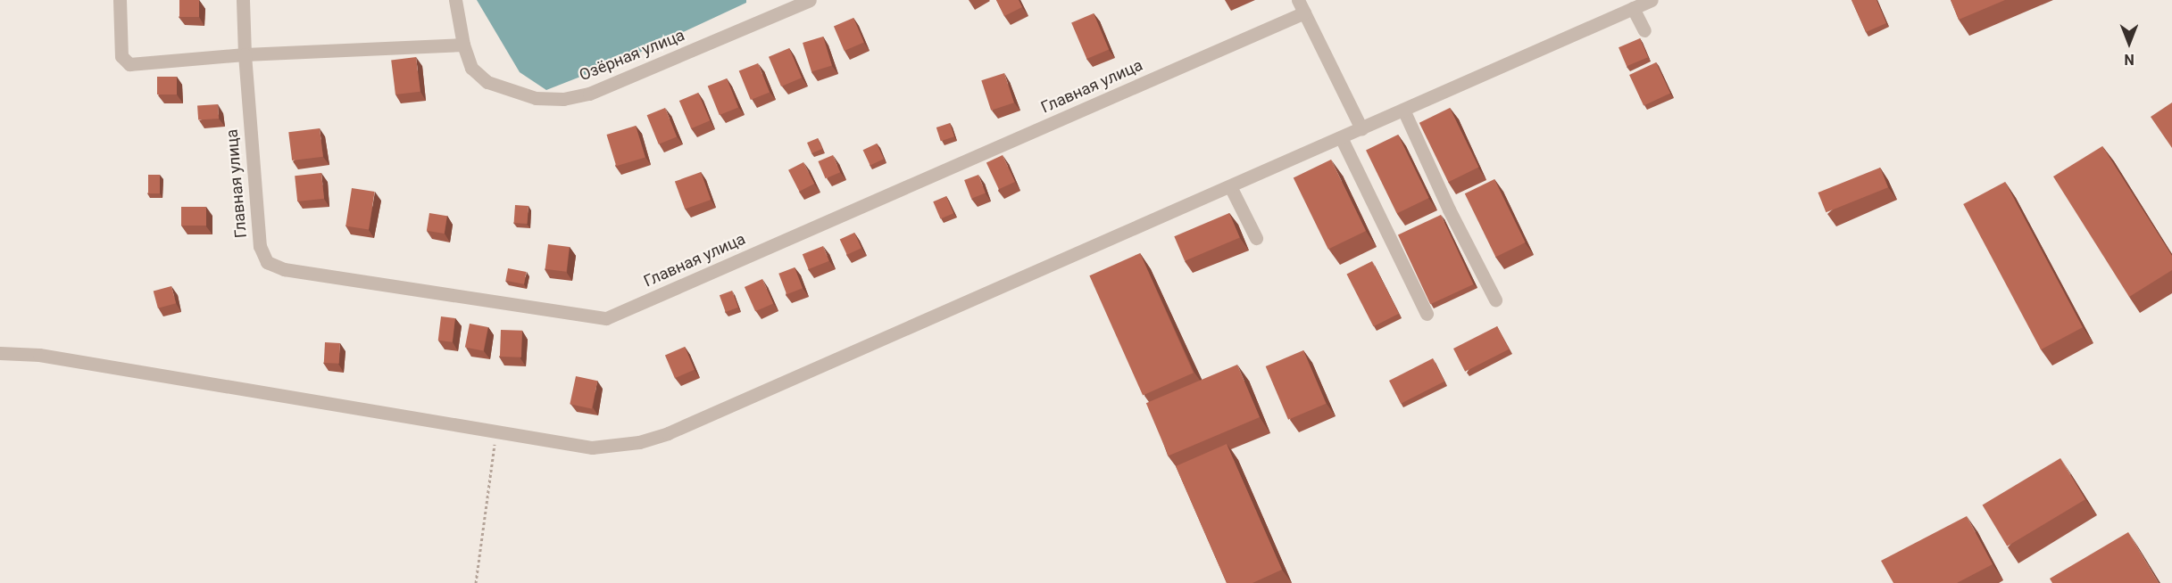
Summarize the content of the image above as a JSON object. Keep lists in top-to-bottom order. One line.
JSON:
{"streets":{"street":["Озёрная улица","Главная улица"]},"north":"bottom"}
